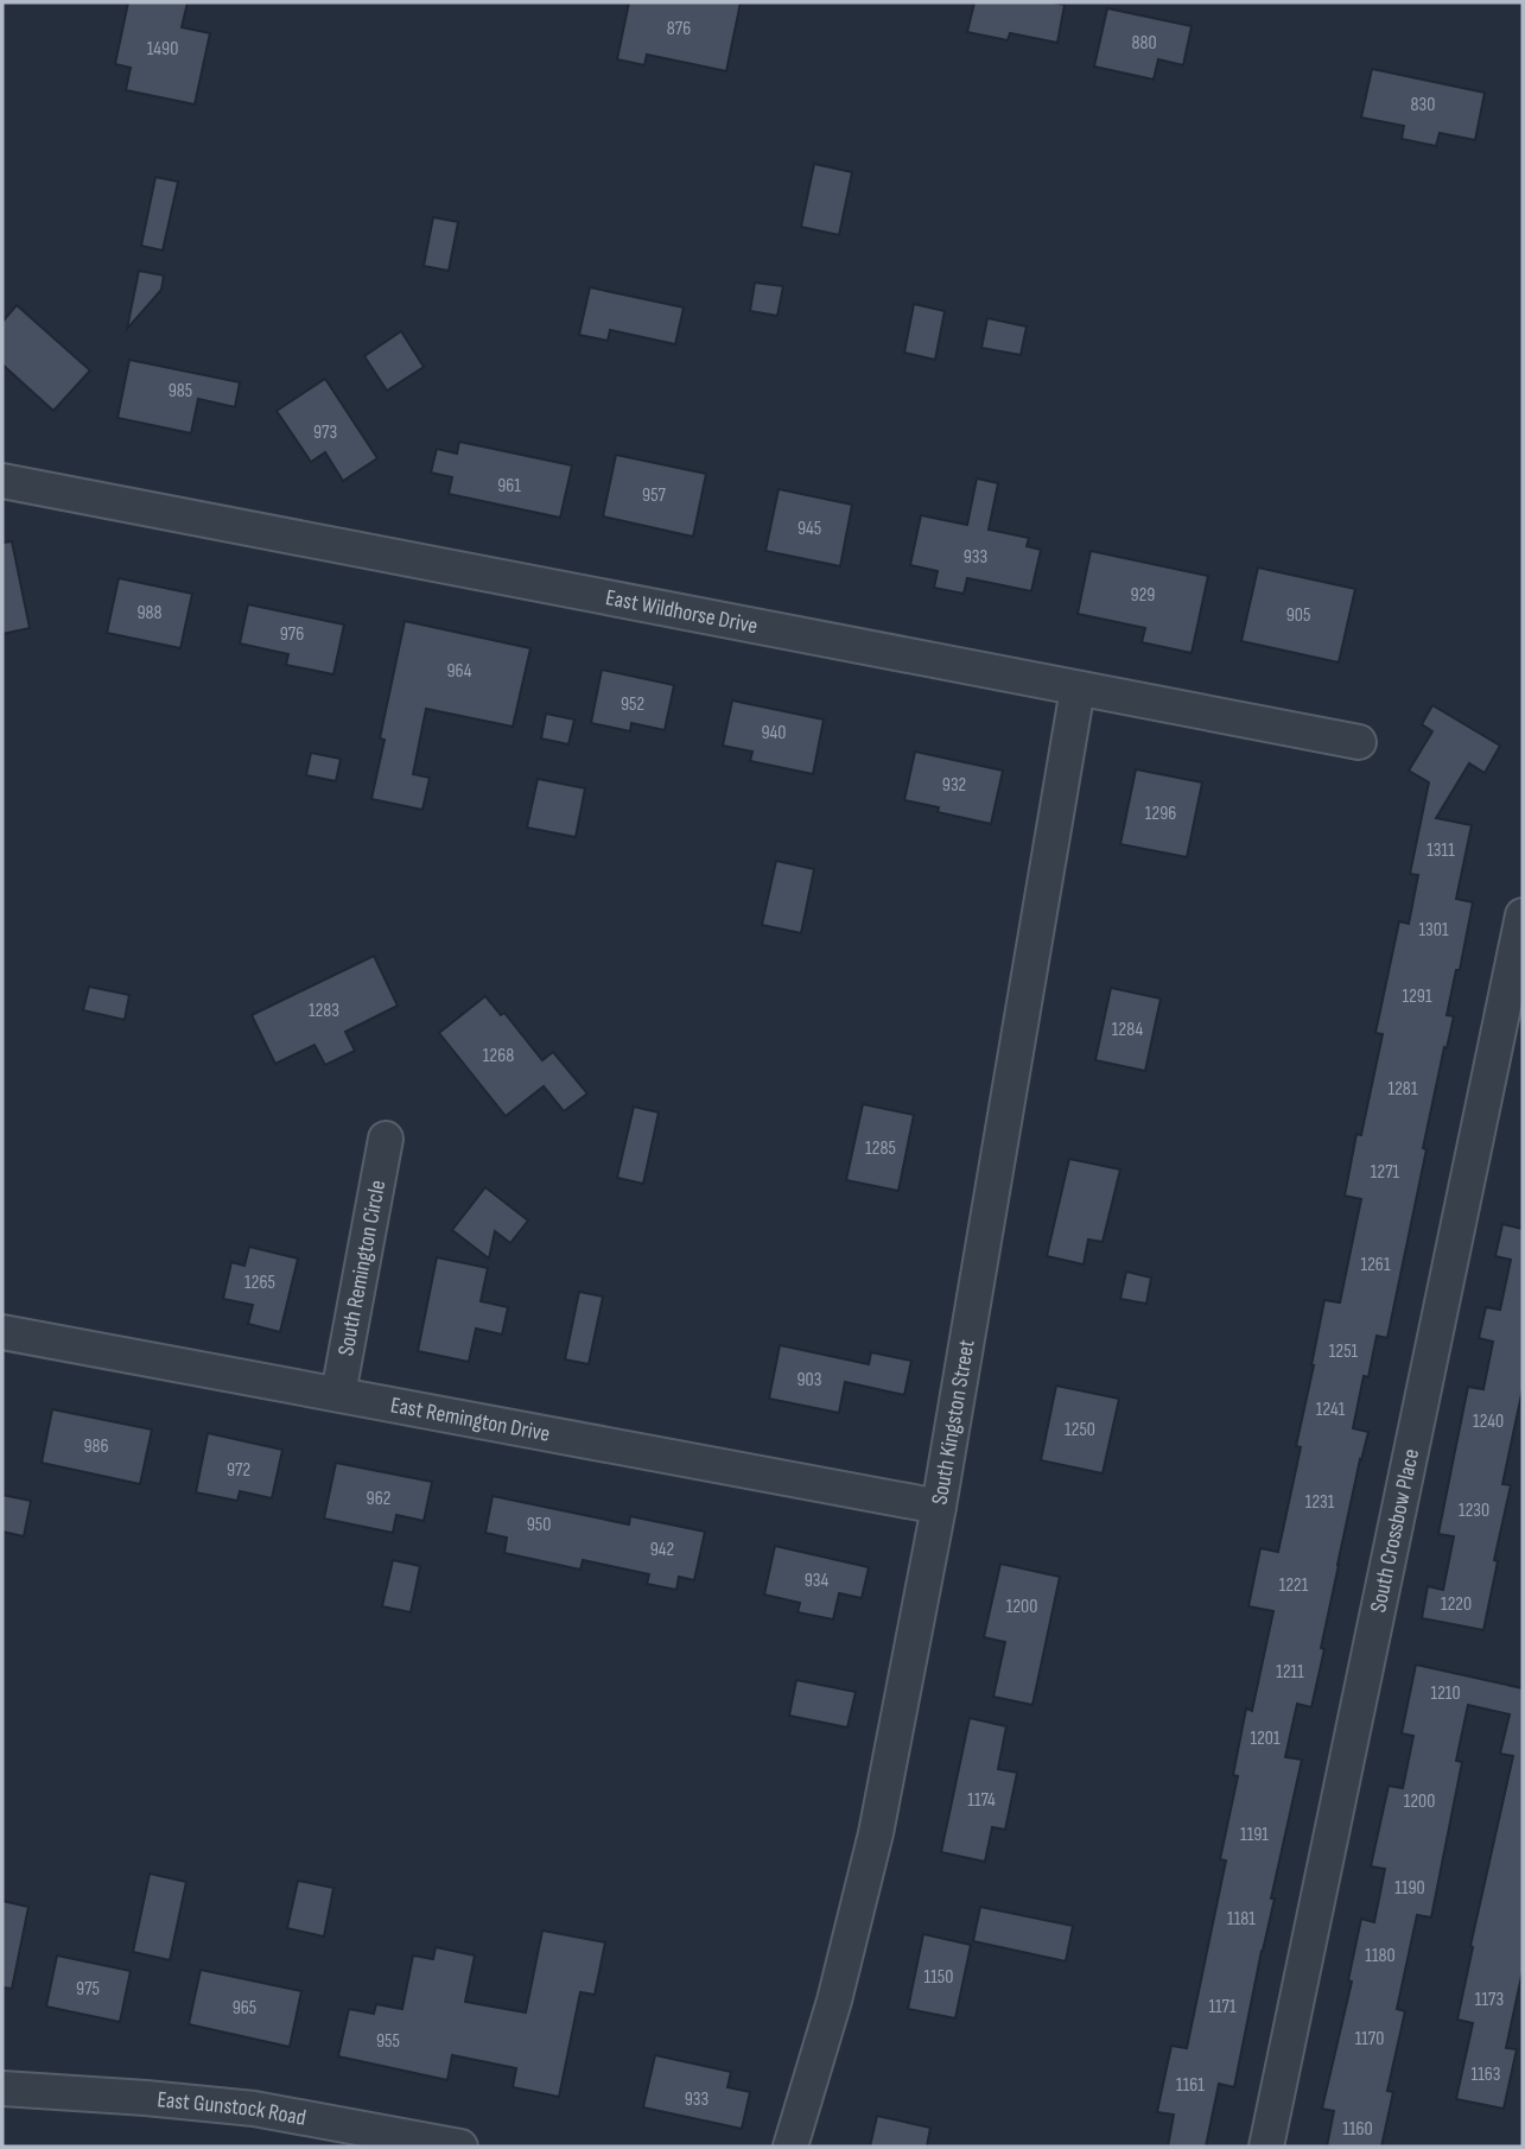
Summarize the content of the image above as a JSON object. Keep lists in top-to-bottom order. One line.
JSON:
{"streets":{"street":["East Wildhorse Drive","South Remington Circle","East Remington Drive","South Kingston Street","South Crossbow Place","East Gunstock Road"]},"crossings":[["East Wildhorse Drive","South Kingston Street"],["South Remington Circle","East Remington Drive"],["East Remington Drive","South Kingston Street"]],"house_numbers":["876","880","1490","830","985","973","961","957","945","933","929","988","905","976","964","952","940","932","1296","1311","1301","1291","1283","1284","1268","1281","1285","1271","1261","1265","1251","903","1241","1240","1250","986","972","962","1231","1230","950","942","934","1221","1220","1200","1211","1210","1201","1174","1200","1191","1190","1181","1180","1150","975","1173","1171","965","1170","955","1163","1161","933","1160"]}
